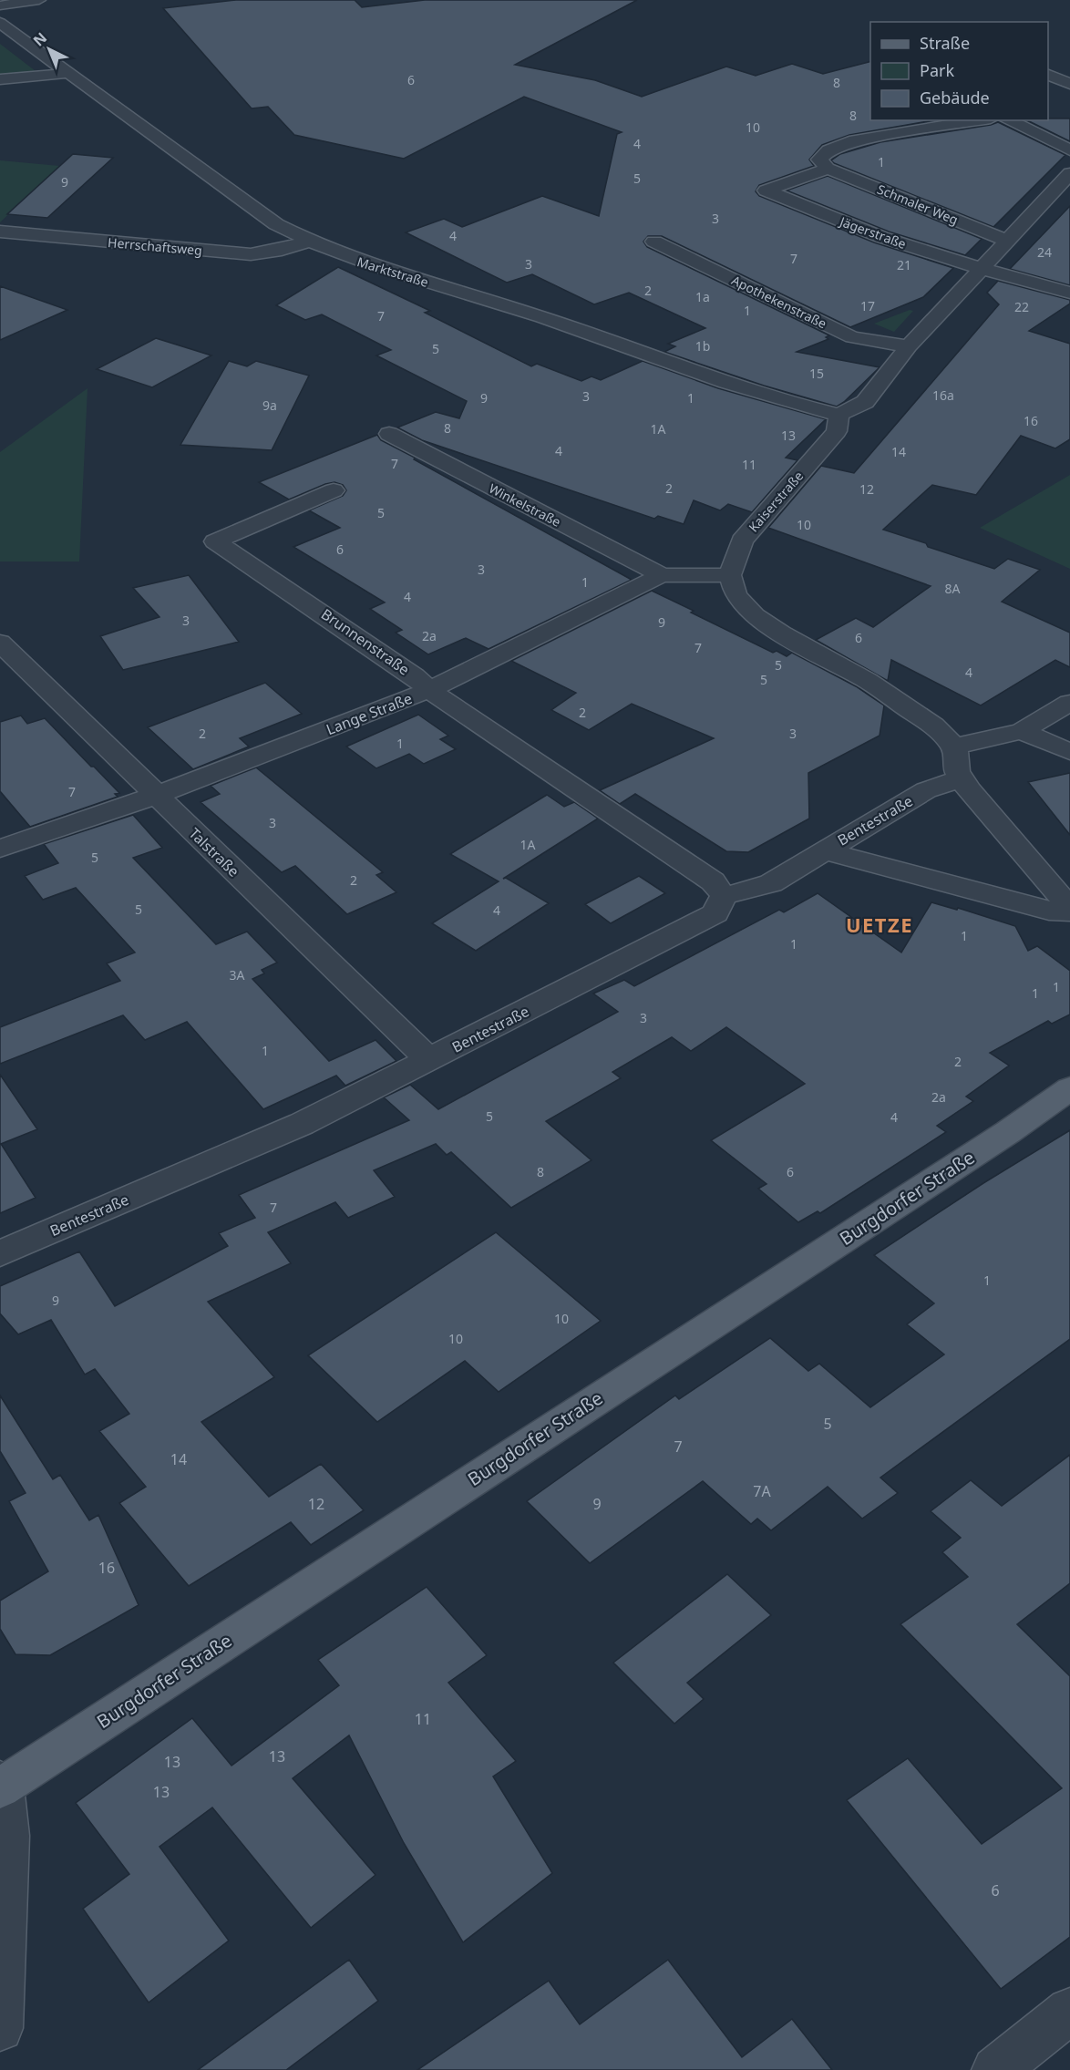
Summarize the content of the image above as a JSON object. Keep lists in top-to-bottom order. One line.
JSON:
{"streets":{"main road":["Burgdorfer Straße"],"street":["Schmaler Weg","Jägerstraße","Herrschaftsweg","Marktstraße","Apothekenstraße","Kaiserstraße","Winkelstraße","Brunnenstraße","Lange Straße","Bentestraße","Talstraße"]},"crossings":[["Schmaler Weg","Jägerstraße"],["Herrschaftsweg","Marktstraße"],["Marktstraße","Kaiserstraße"],["Kaiserstraße","Lange Straße"],["Winkelstraße","Lange Straße"],["Brunnenstraße","Lange Straße"],["Brunnenstraße","Bentestraße"],["Lange Straße","Talstraße"],["Bentestraße","Talstraße"]],"districts":["UETZE"],"house_numbers":["6","8","8","10","4","1","5","9","3","4","24","7","3","21","2","1a","17","22","1","7","1b","5","15","16a","3","9","1","9a","16","8","1A","13","4","14","7","11","2","12","5","10","6","3","1","8A","4","3","9","2a","6","7","5","4","5","2","2","3","1","7","3","1A","5","2","5","4","1","1","3A","1","1","3","1","2","2a","5","4","8","6","7","1","9","10","10","5","7","14","7A","12","9","16","11","13","13","13","6"],"legend":["Straße","Park","Gebäude"],"north":"top left"}
